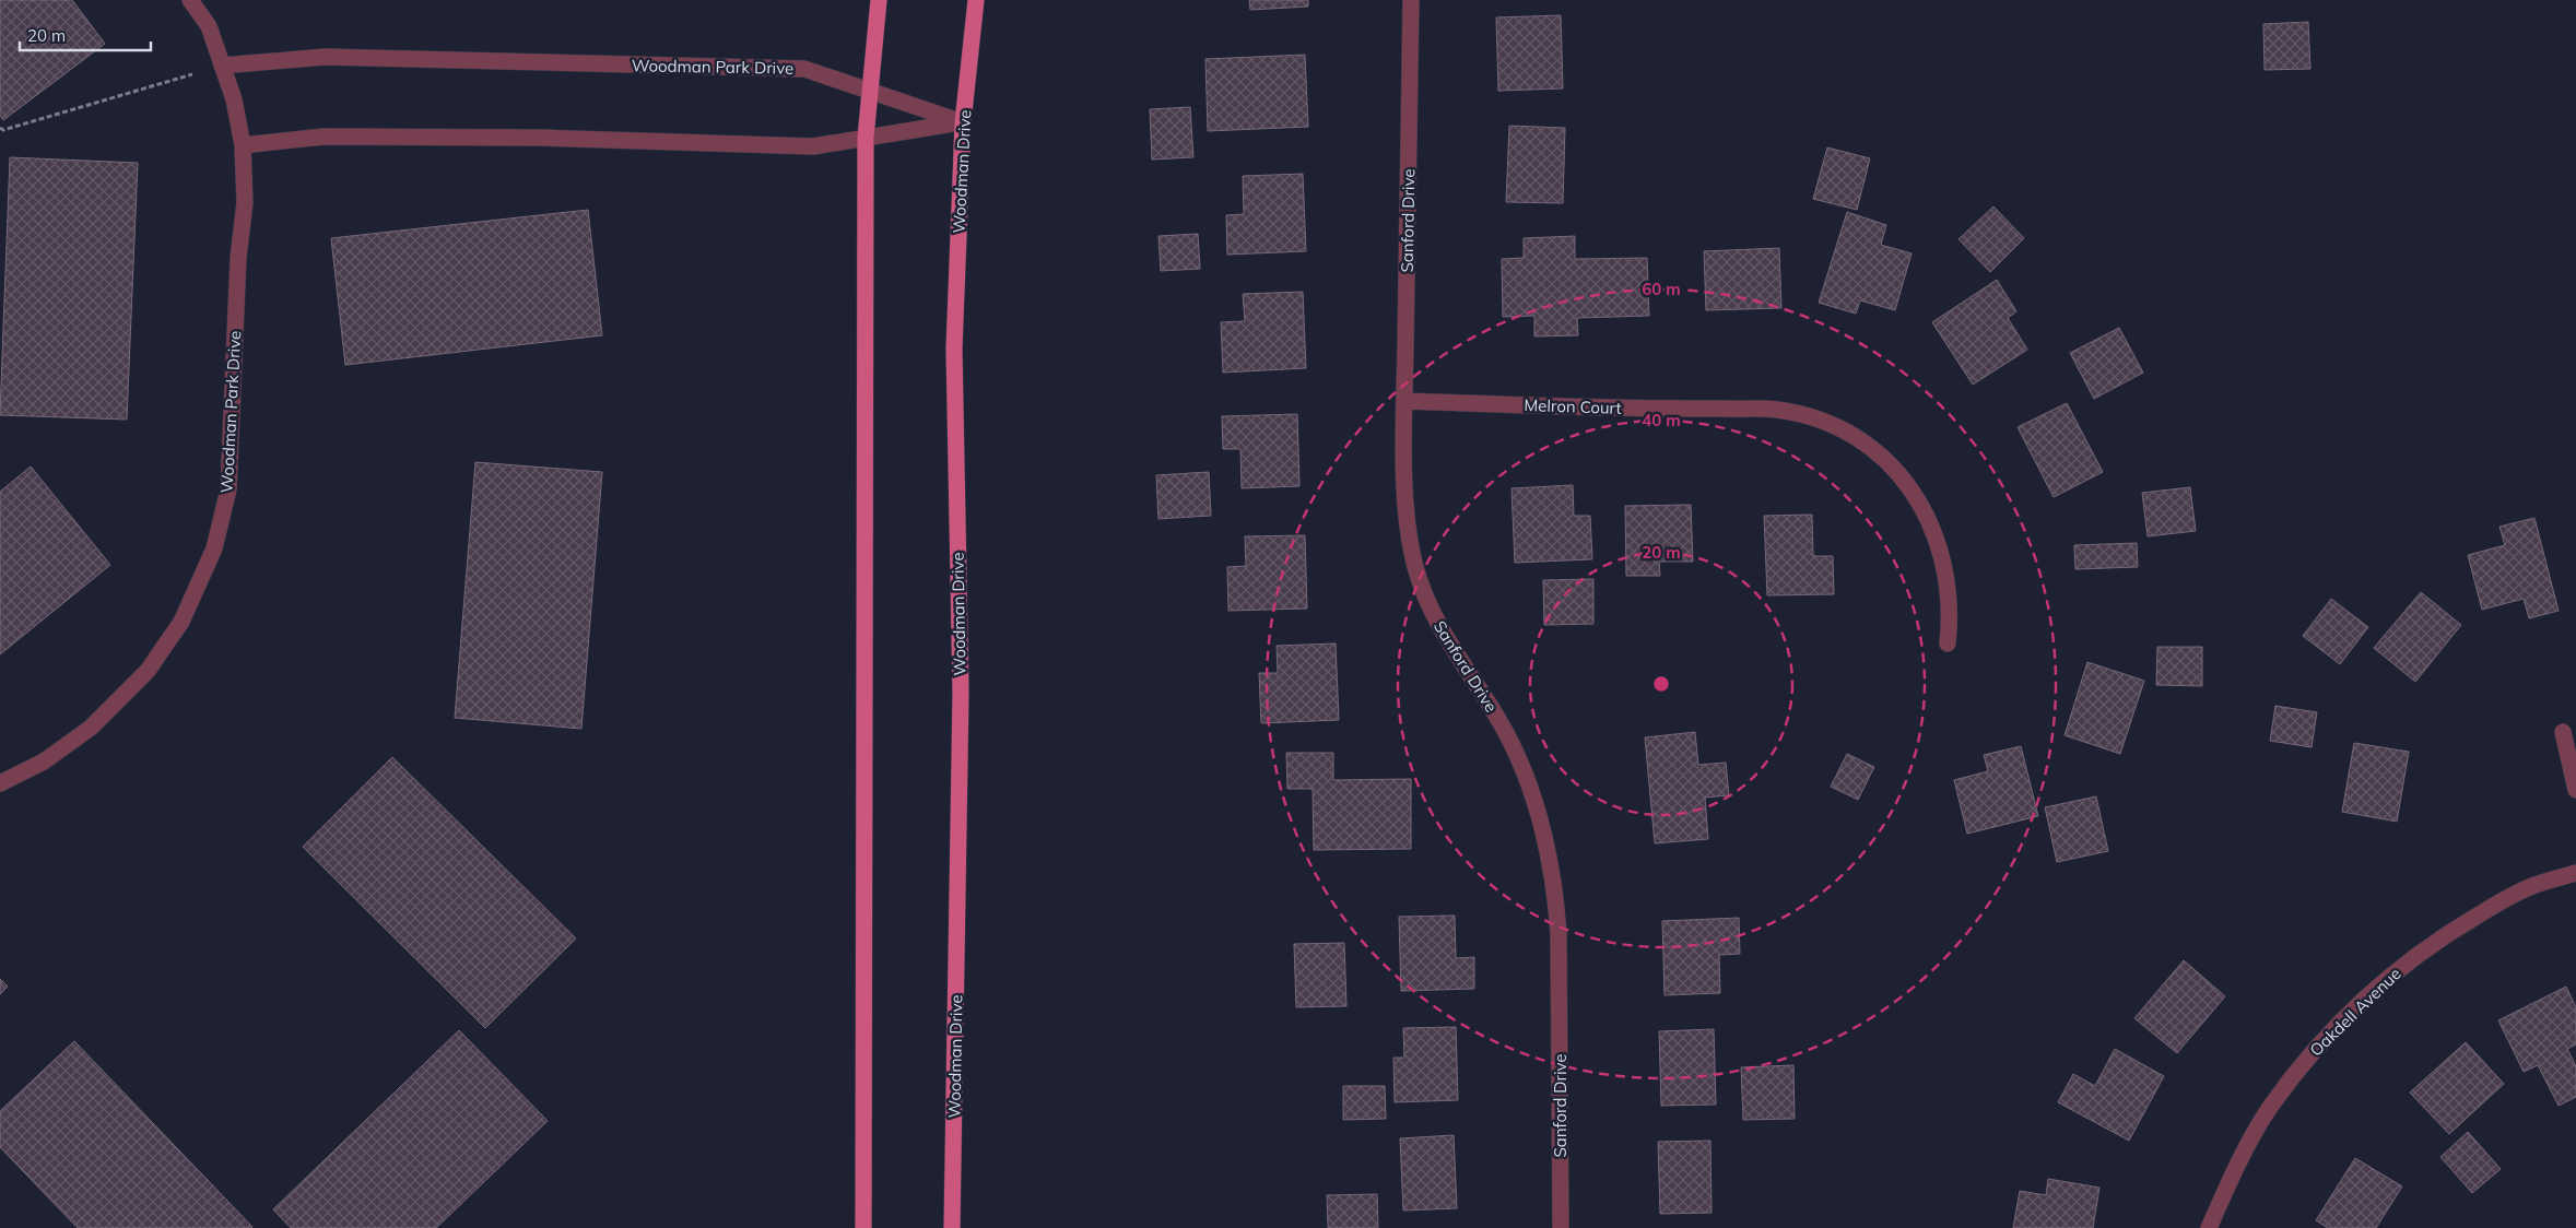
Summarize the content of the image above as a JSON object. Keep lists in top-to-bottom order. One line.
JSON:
{"streets":{"main road":["Woodman Drive"],"street":["Woodman Park Drive","Sanford Drive","Melron Court","Oakdell Avenue"]},"crossings":[["Woodman Park Drive","Woodman Drive"],["Sanford Drive","Melron Court"]],"scale_bar":"20 m","rings":["60 m","40 m","20 m"]}
